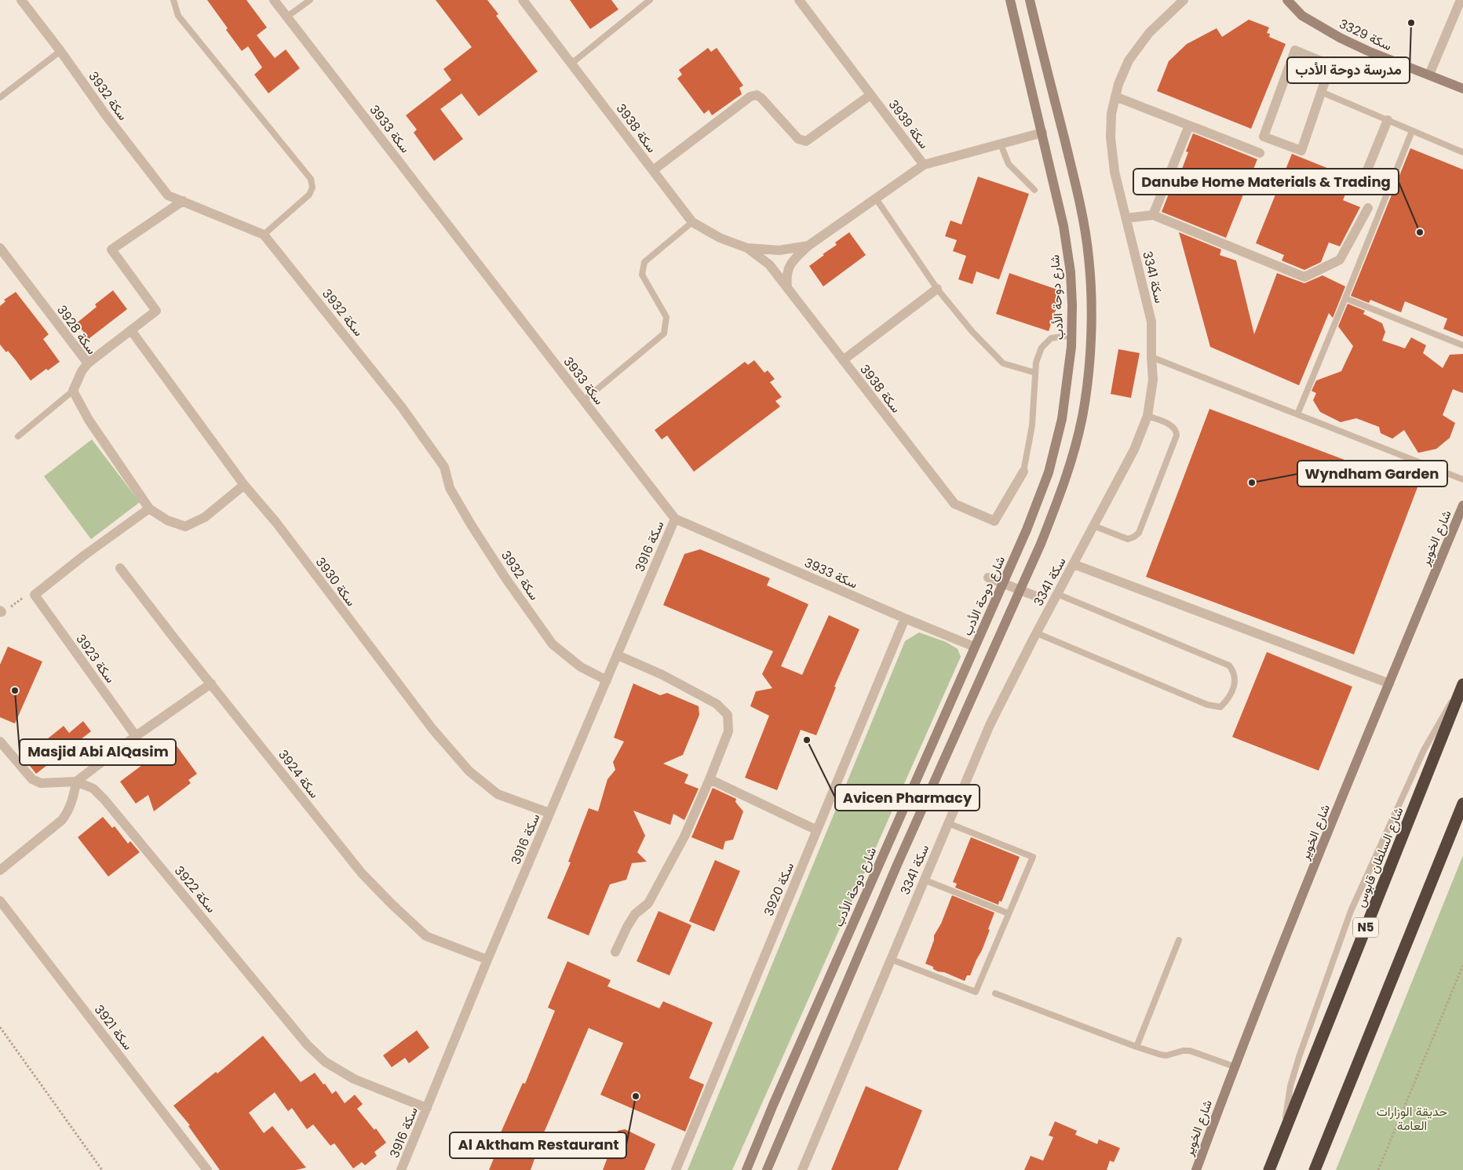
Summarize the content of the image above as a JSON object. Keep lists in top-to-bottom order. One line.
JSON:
{"streets":{"highway":["شارع السلطان قابوس","N5"],"main road":["سكة 3329","شارع دوحة الأدب","شارع الخوير"],"street":["سكة 3932","سكة 3939","سكة 3938","سكة 3933","سكة 3341","سكة 3928","سكة 3916","سكة 3930","سكة 3923","سكة 3924","سكة 3922","سكة 3920","سكة 3921"]},"crossings":[["سكة 3932","سكة 3916"],["سكة 3939","سكة 3938"],["سكة 3939","شارع دوحة الأدب"],["سكة 3933","شارع دوحة الأدب"],["سكة 3933","سكة 3916"],["سكة 3933","سكة 3920"],["سكة 3916","سكة 3930"],["سكة 3916","سكة 3924"],["سكة 3916","سكة 3922"]],"parks":["حديقة الوزارات العامة"],"places":["مدرسة دوحة الأدب","Danube Home Materials & Trading","Wyndham Garden","Masjid Abi AlQasim","Avicen Pharmacy","Al Aktham Restaurant"]}
